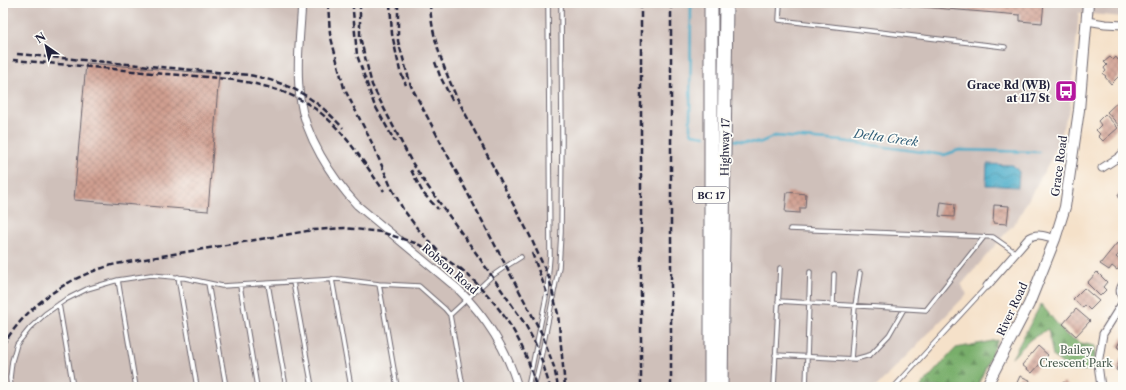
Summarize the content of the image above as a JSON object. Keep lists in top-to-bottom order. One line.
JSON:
{"streets":{"highway":["Highway 17","BC 17"],"street":["Grace Road","Robson Road","River Road"]},"crossings":[["Grace Road","River Road"]],"water":["Delta Creek"],"parks":["Bailey Crescent Park"],"places":{"bus stop":["Grace Rd (WB) at 117 St"]},"north":"top left"}
